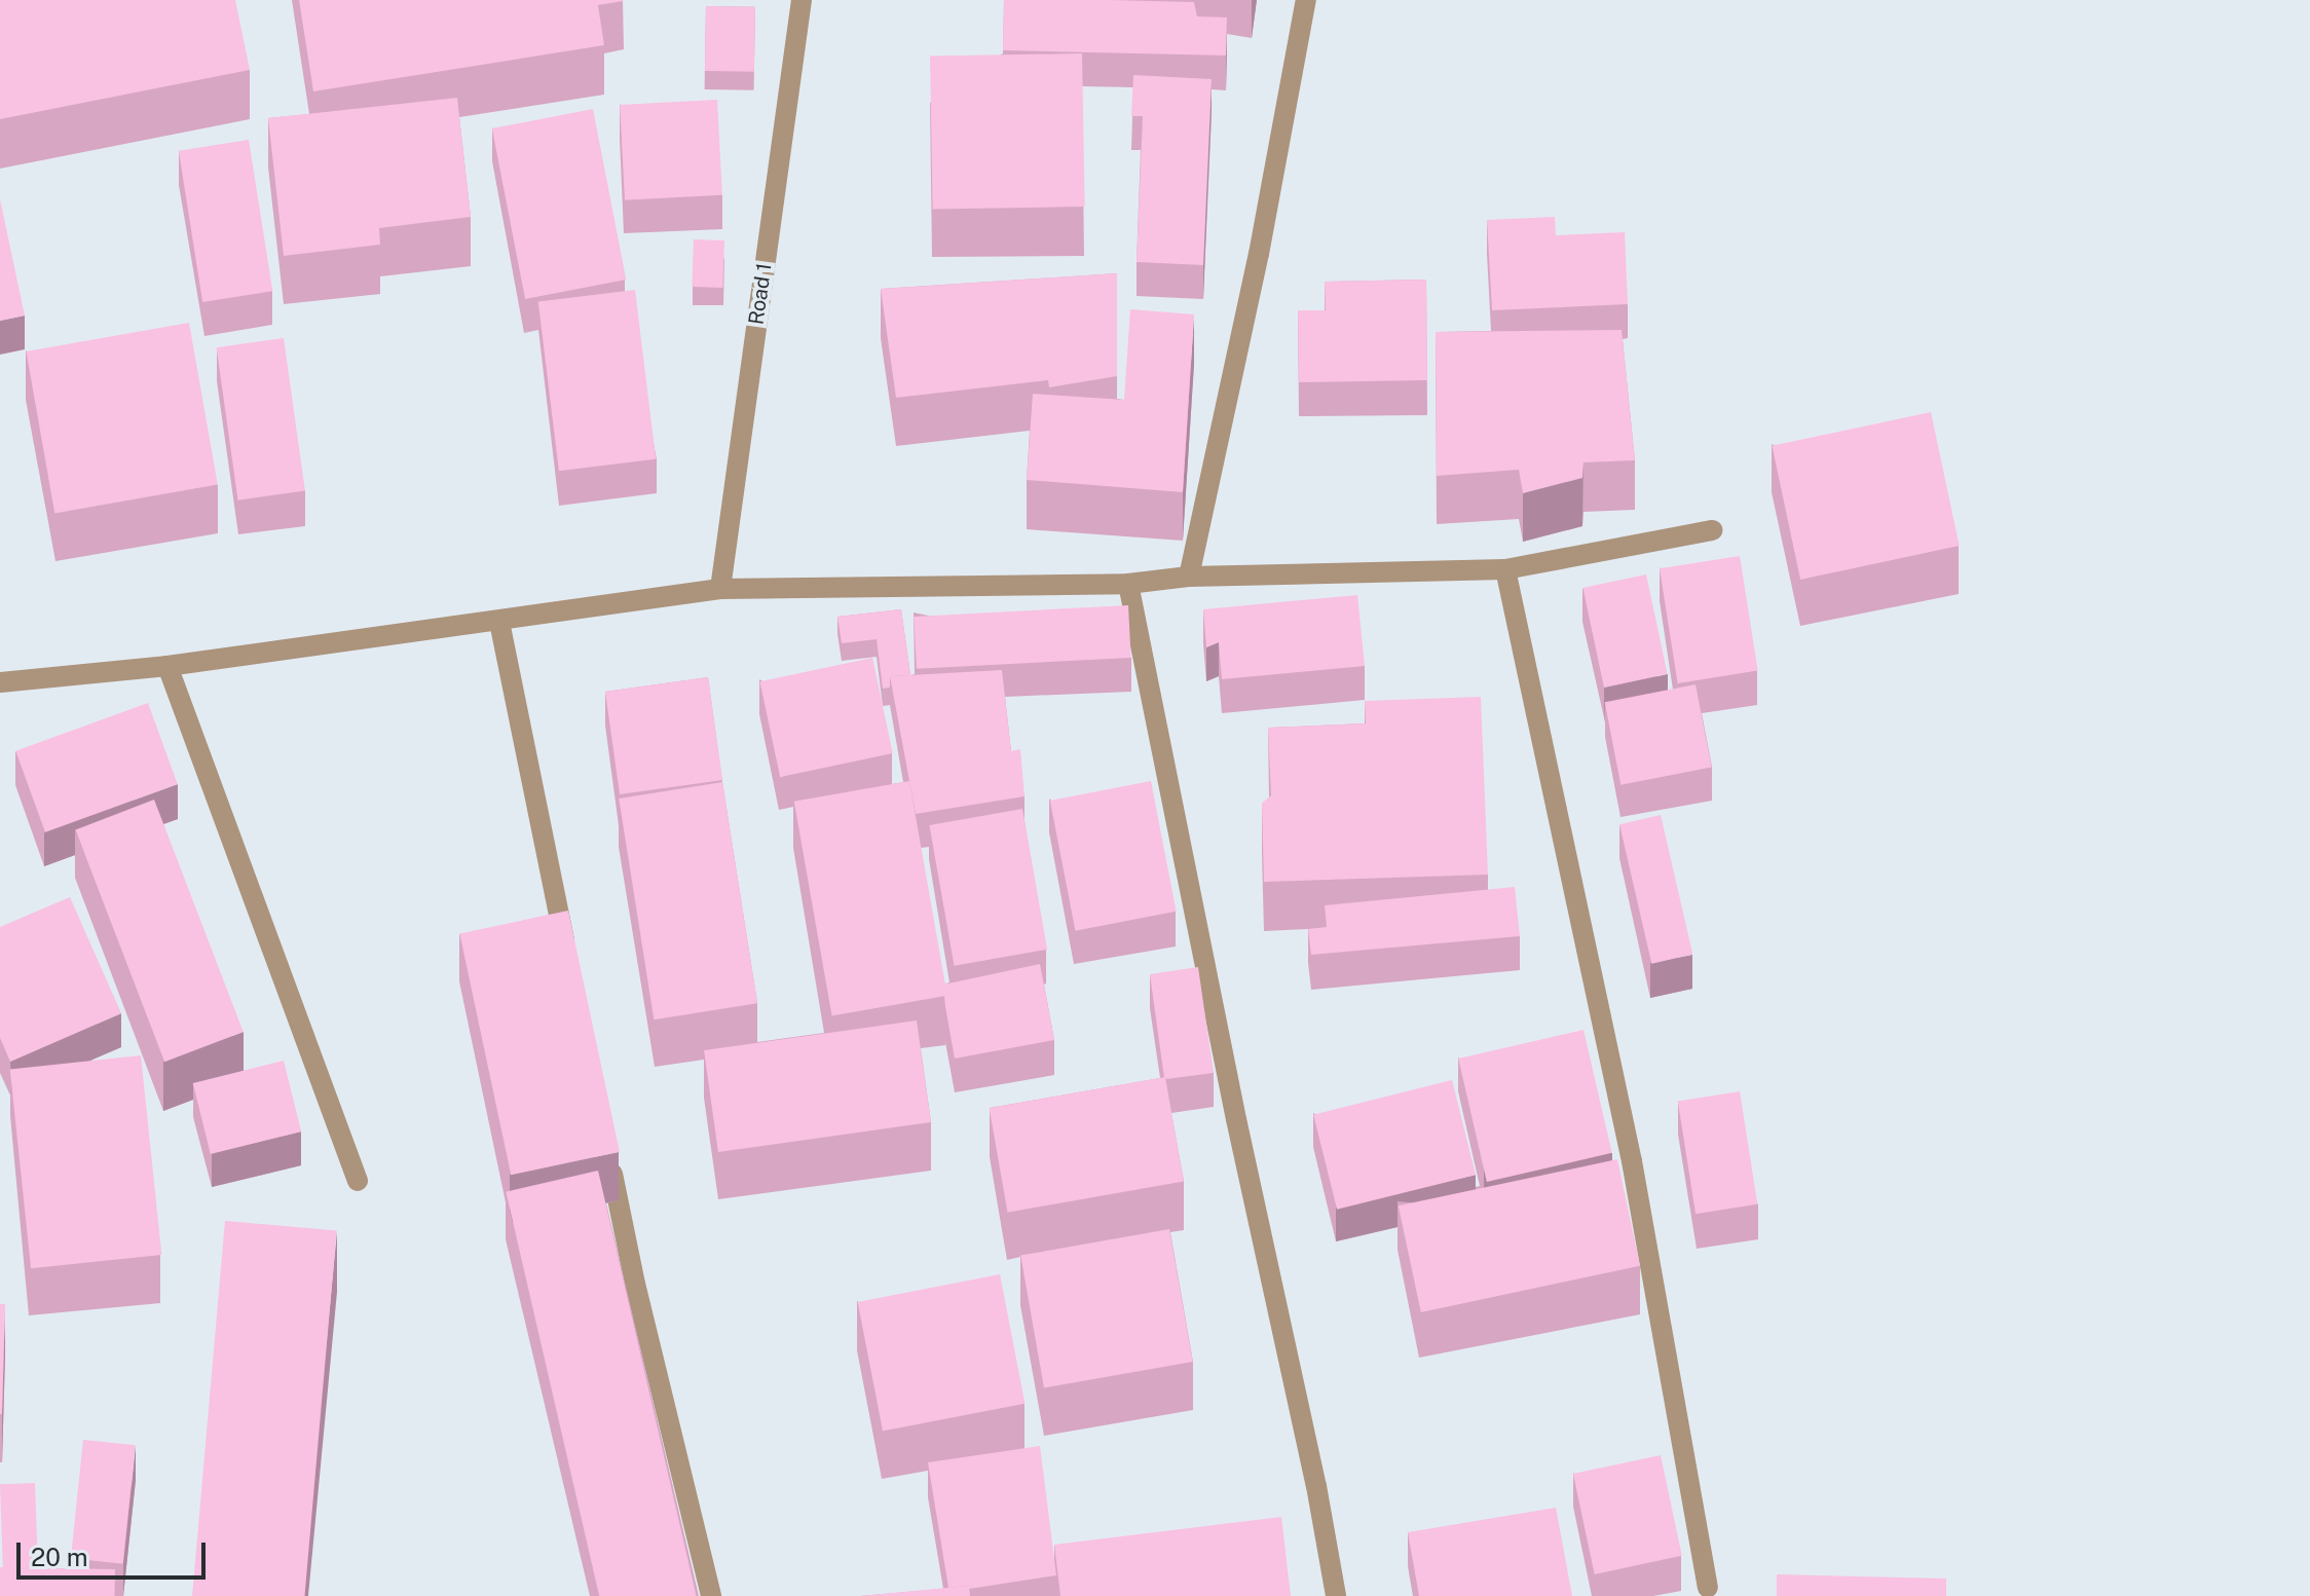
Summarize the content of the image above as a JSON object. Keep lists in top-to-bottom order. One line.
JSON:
{"streets":{"street":["Road 1"]},"scale_bar":"20 m"}
